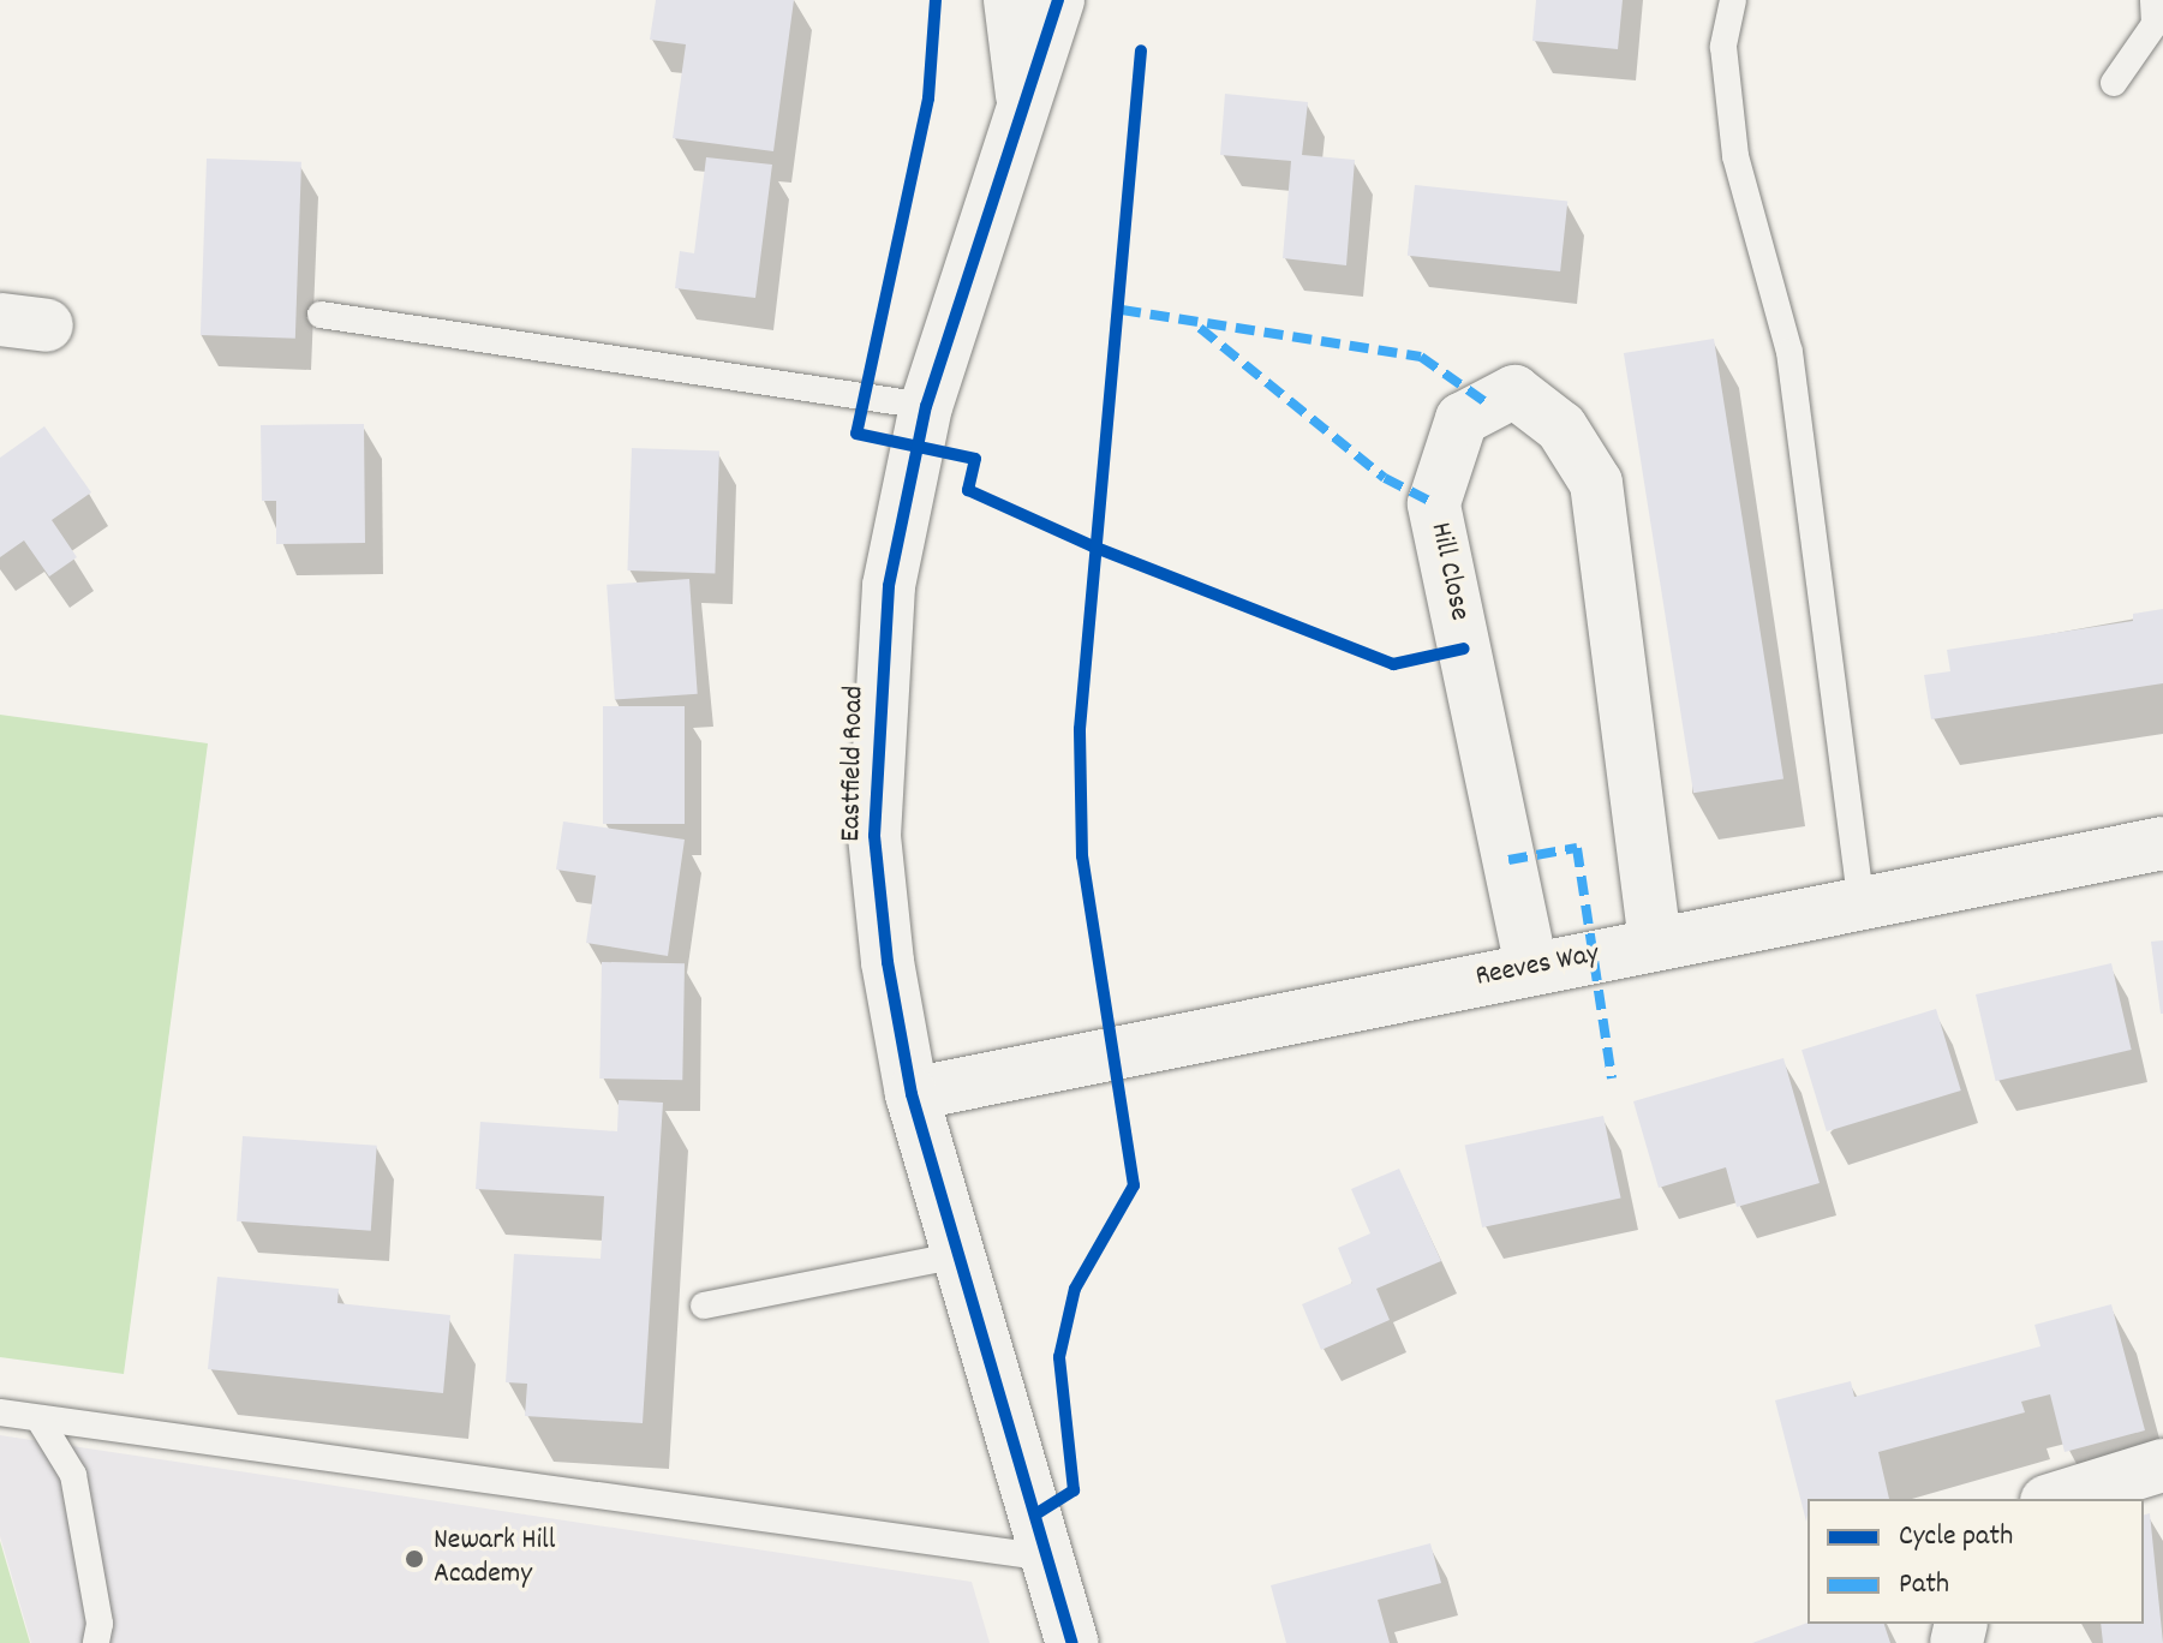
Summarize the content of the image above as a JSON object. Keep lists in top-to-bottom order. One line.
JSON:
{"streets":{"street":["Hill Close","Eastfield Road","Reeves Way"]},"crossings":[["Hill Close","Reeves Way"],["Eastfield Road","Reeves Way"]],"places":["Newark Hill Academy"],"legend":["Cycle path","Path"]}
